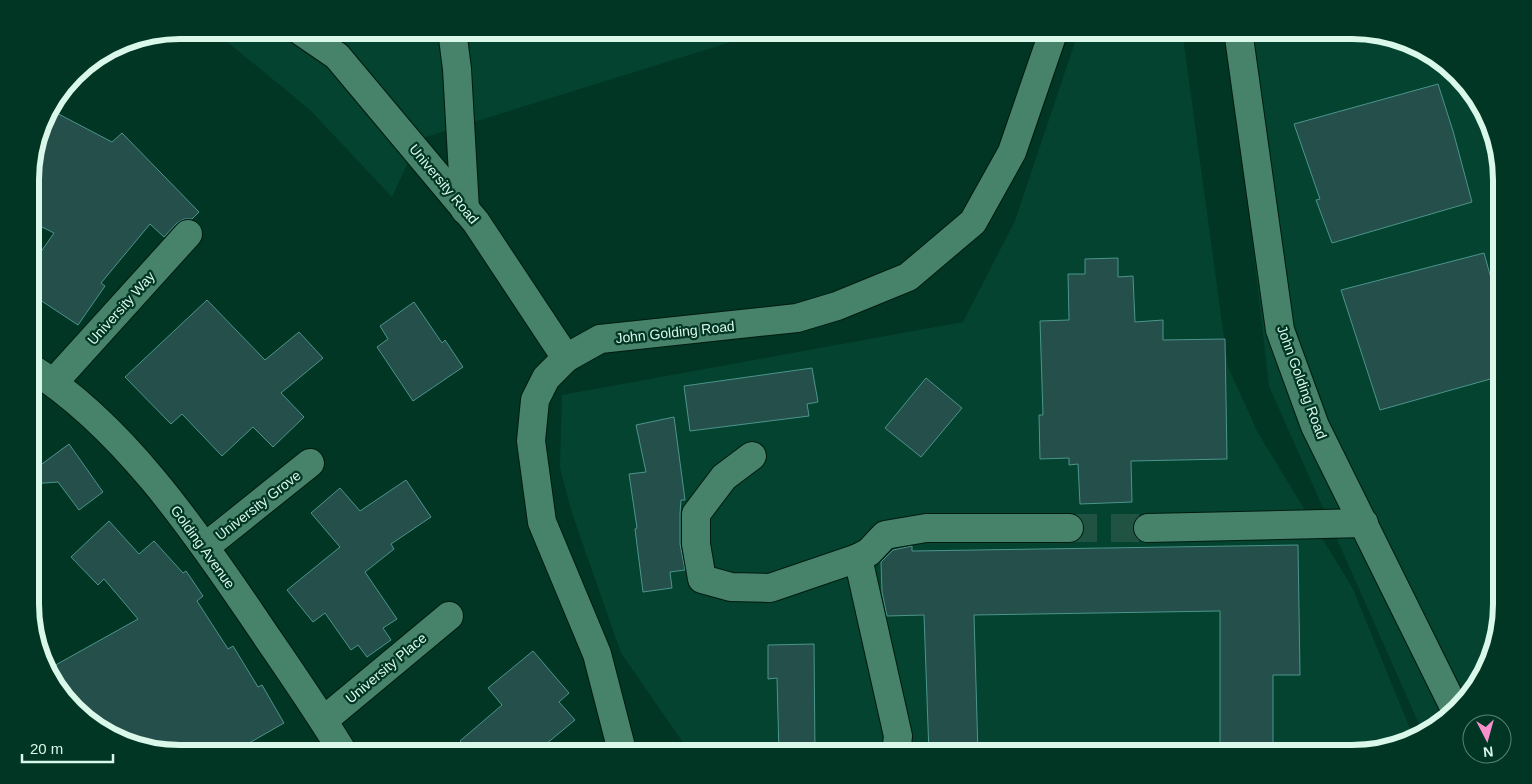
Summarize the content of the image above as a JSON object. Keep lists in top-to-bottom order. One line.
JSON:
{"streets":{"street":["University Road","University Way","John Golding Road","University Grove","Golding Avenue","University Place"]},"crossings":[["University Road","John Golding Road"],["University Way","Golding Avenue"],["University Grove","Golding Avenue"],["Golding Avenue","University Place"]],"scale_bar":"20 m","north":"bottom"}
